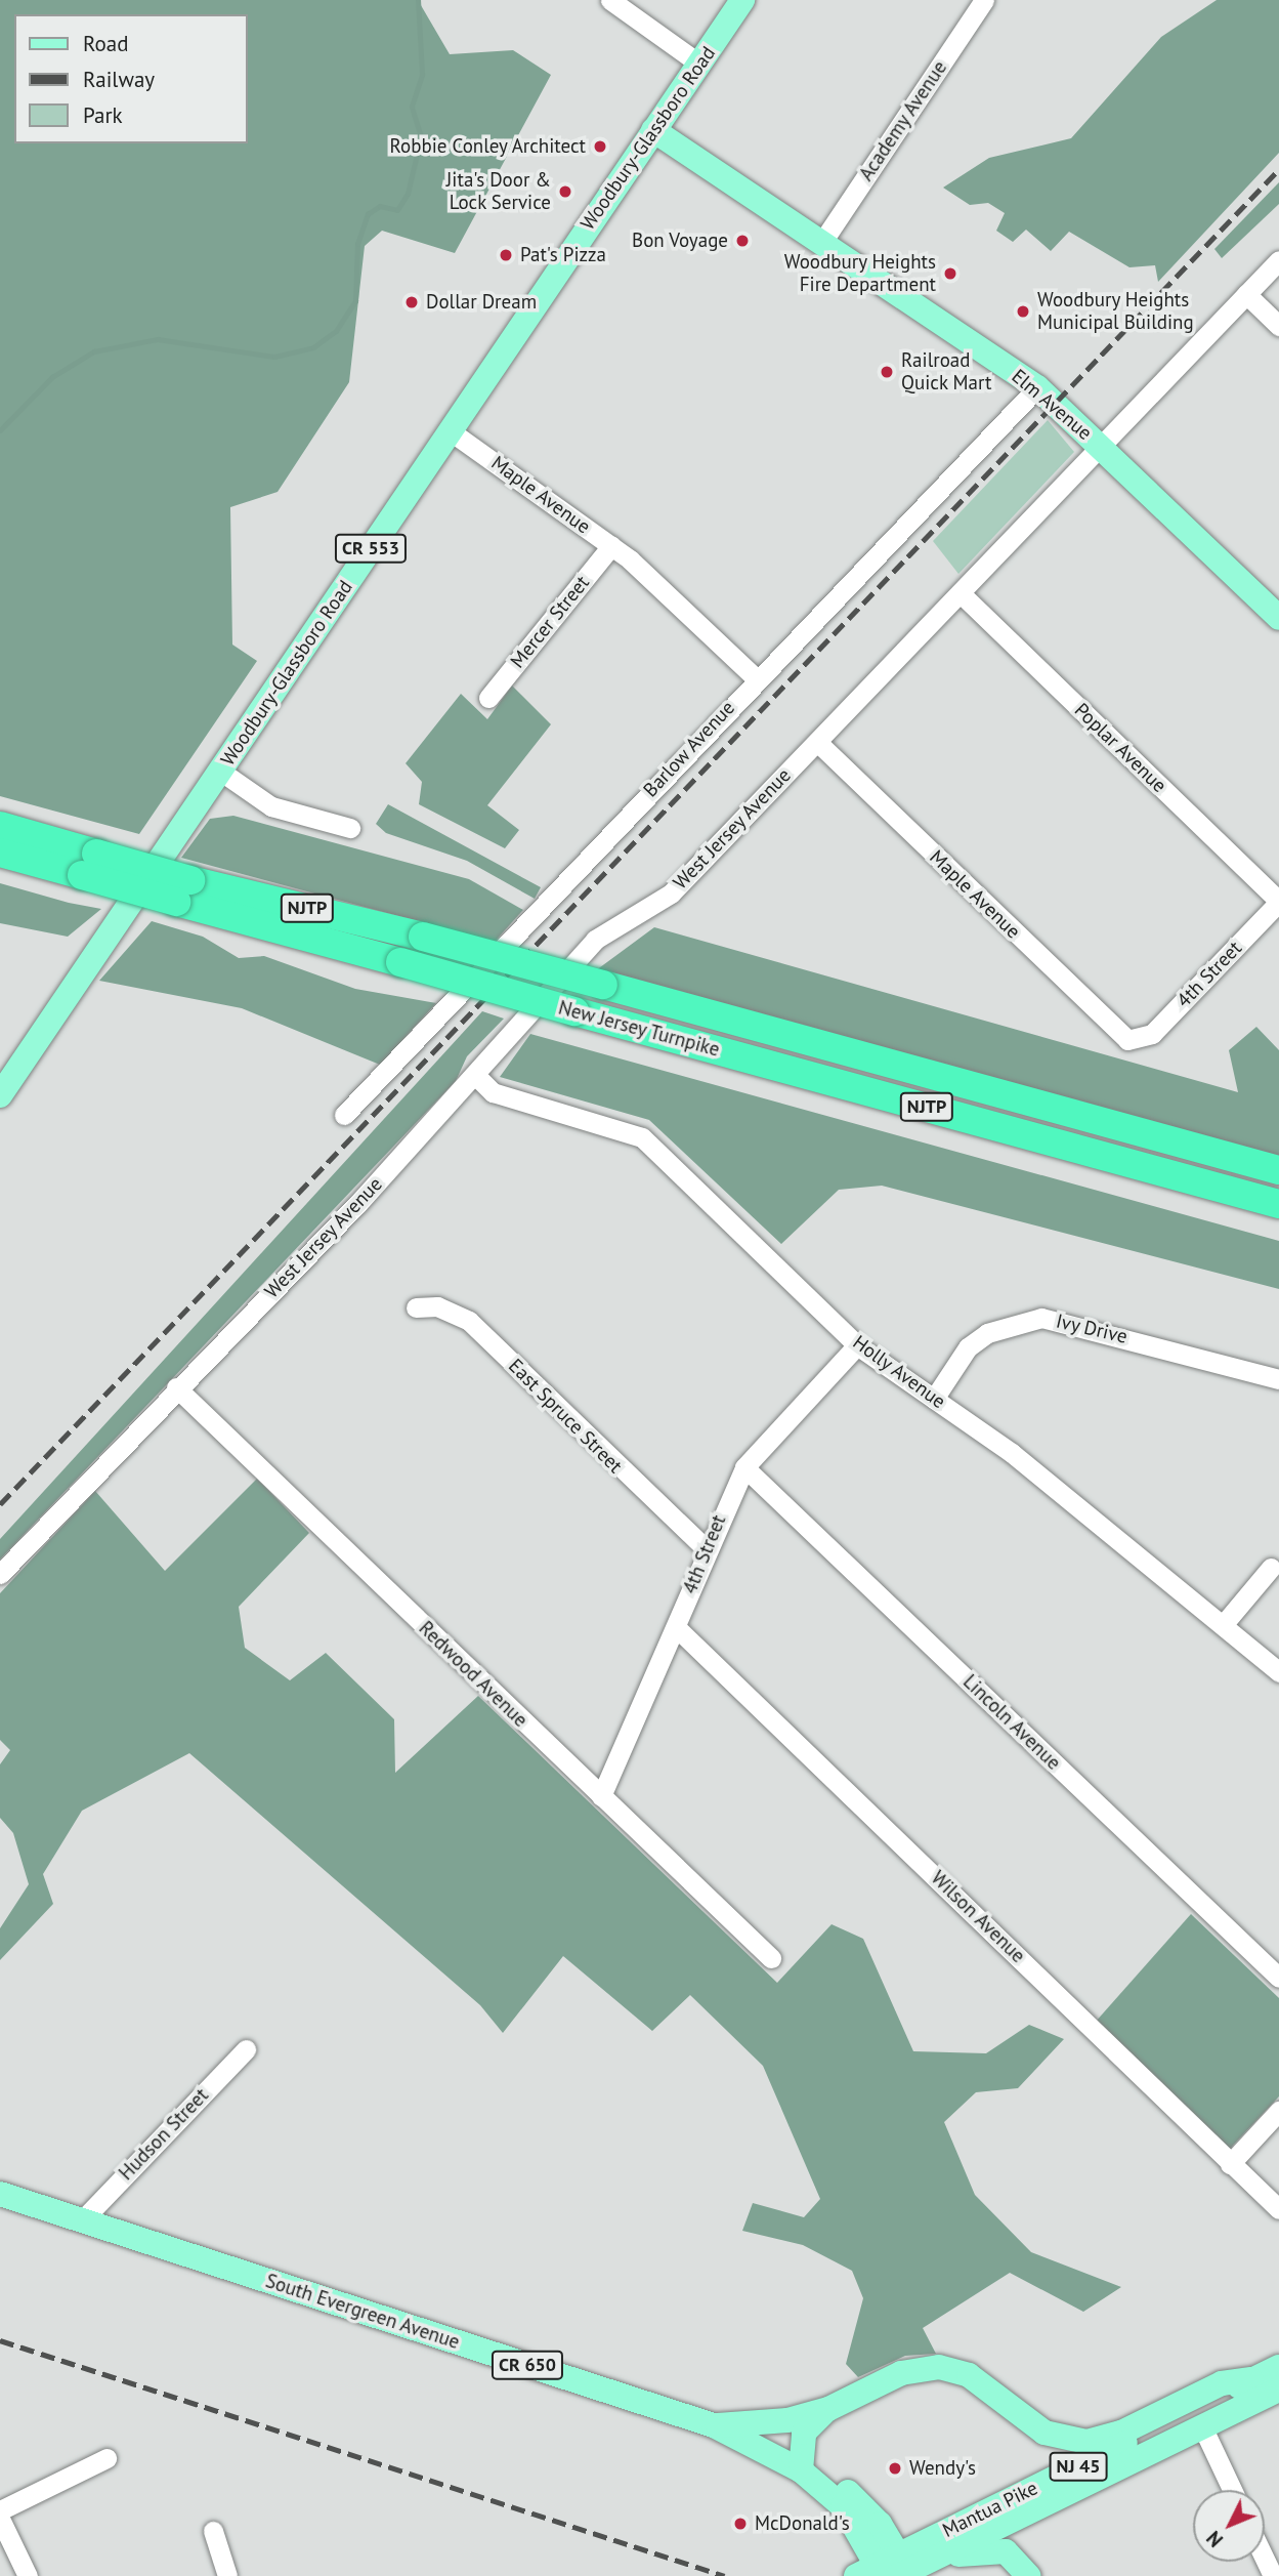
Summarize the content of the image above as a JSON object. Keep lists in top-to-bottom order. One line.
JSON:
{"streets":{"highway":["NJTP","New Jersey Turnpike"],"main road":["Woodbury-Glassboro Road","Elm Avenue","CR 553","South Evergreen Avenue","CR 650","NJ 45","Mantua Pike"],"street":["Academy Avenue","Maple Avenue","Mercer Street","Poplar Avenue","Barlow Avenue","West Jersey Avenue","4th Street","Ivy Drive","Holly Avenue","East Spruce Street","Redwood Avenue","Lincoln Avenue","Wilson Avenue","Hudson Street"]},"crossings":[["Academy Avenue","Elm Avenue"],["Woodbury-Glassboro Road","Elm Avenue"],["Woodbury-Glassboro Road","Maple Avenue"],["Elm Avenue","Barlow Avenue"],["Elm Avenue","West Jersey Avenue"],["Maple Avenue","Mercer Street"],["Maple Avenue","Barlow Avenue"],["Maple Avenue","West Jersey Avenue"],["Maple Avenue","4th Street"],["Poplar Avenue","West Jersey Avenue"],["Poplar Avenue","4th Street"],["West Jersey Avenue","Holly Avenue"],["West Jersey Avenue","Redwood Avenue"],["4th Street","Holly Avenue"],["4th Street","East Spruce Street"],["4th Street","Redwood Avenue"],["4th Street","Lincoln Avenue"],["4th Street","Wilson Avenue"],["Ivy Drive","Holly Avenue"],["Hudson Street","South Evergreen Avenue"],["South Evergreen Avenue","Mantua Pike"]],"places":["Robbie Conley Architect","Jita's Door & Lock Service","Bon Voyage","Pat's Pizza","Woodbury Heights Fire Department","Dollar Dream","Woodbury Heights Municipal Building","Railroad Quick Mart","Wendy's","McDonald's"],"legend":["Road","Railway","Park"],"north":"bottom left"}
